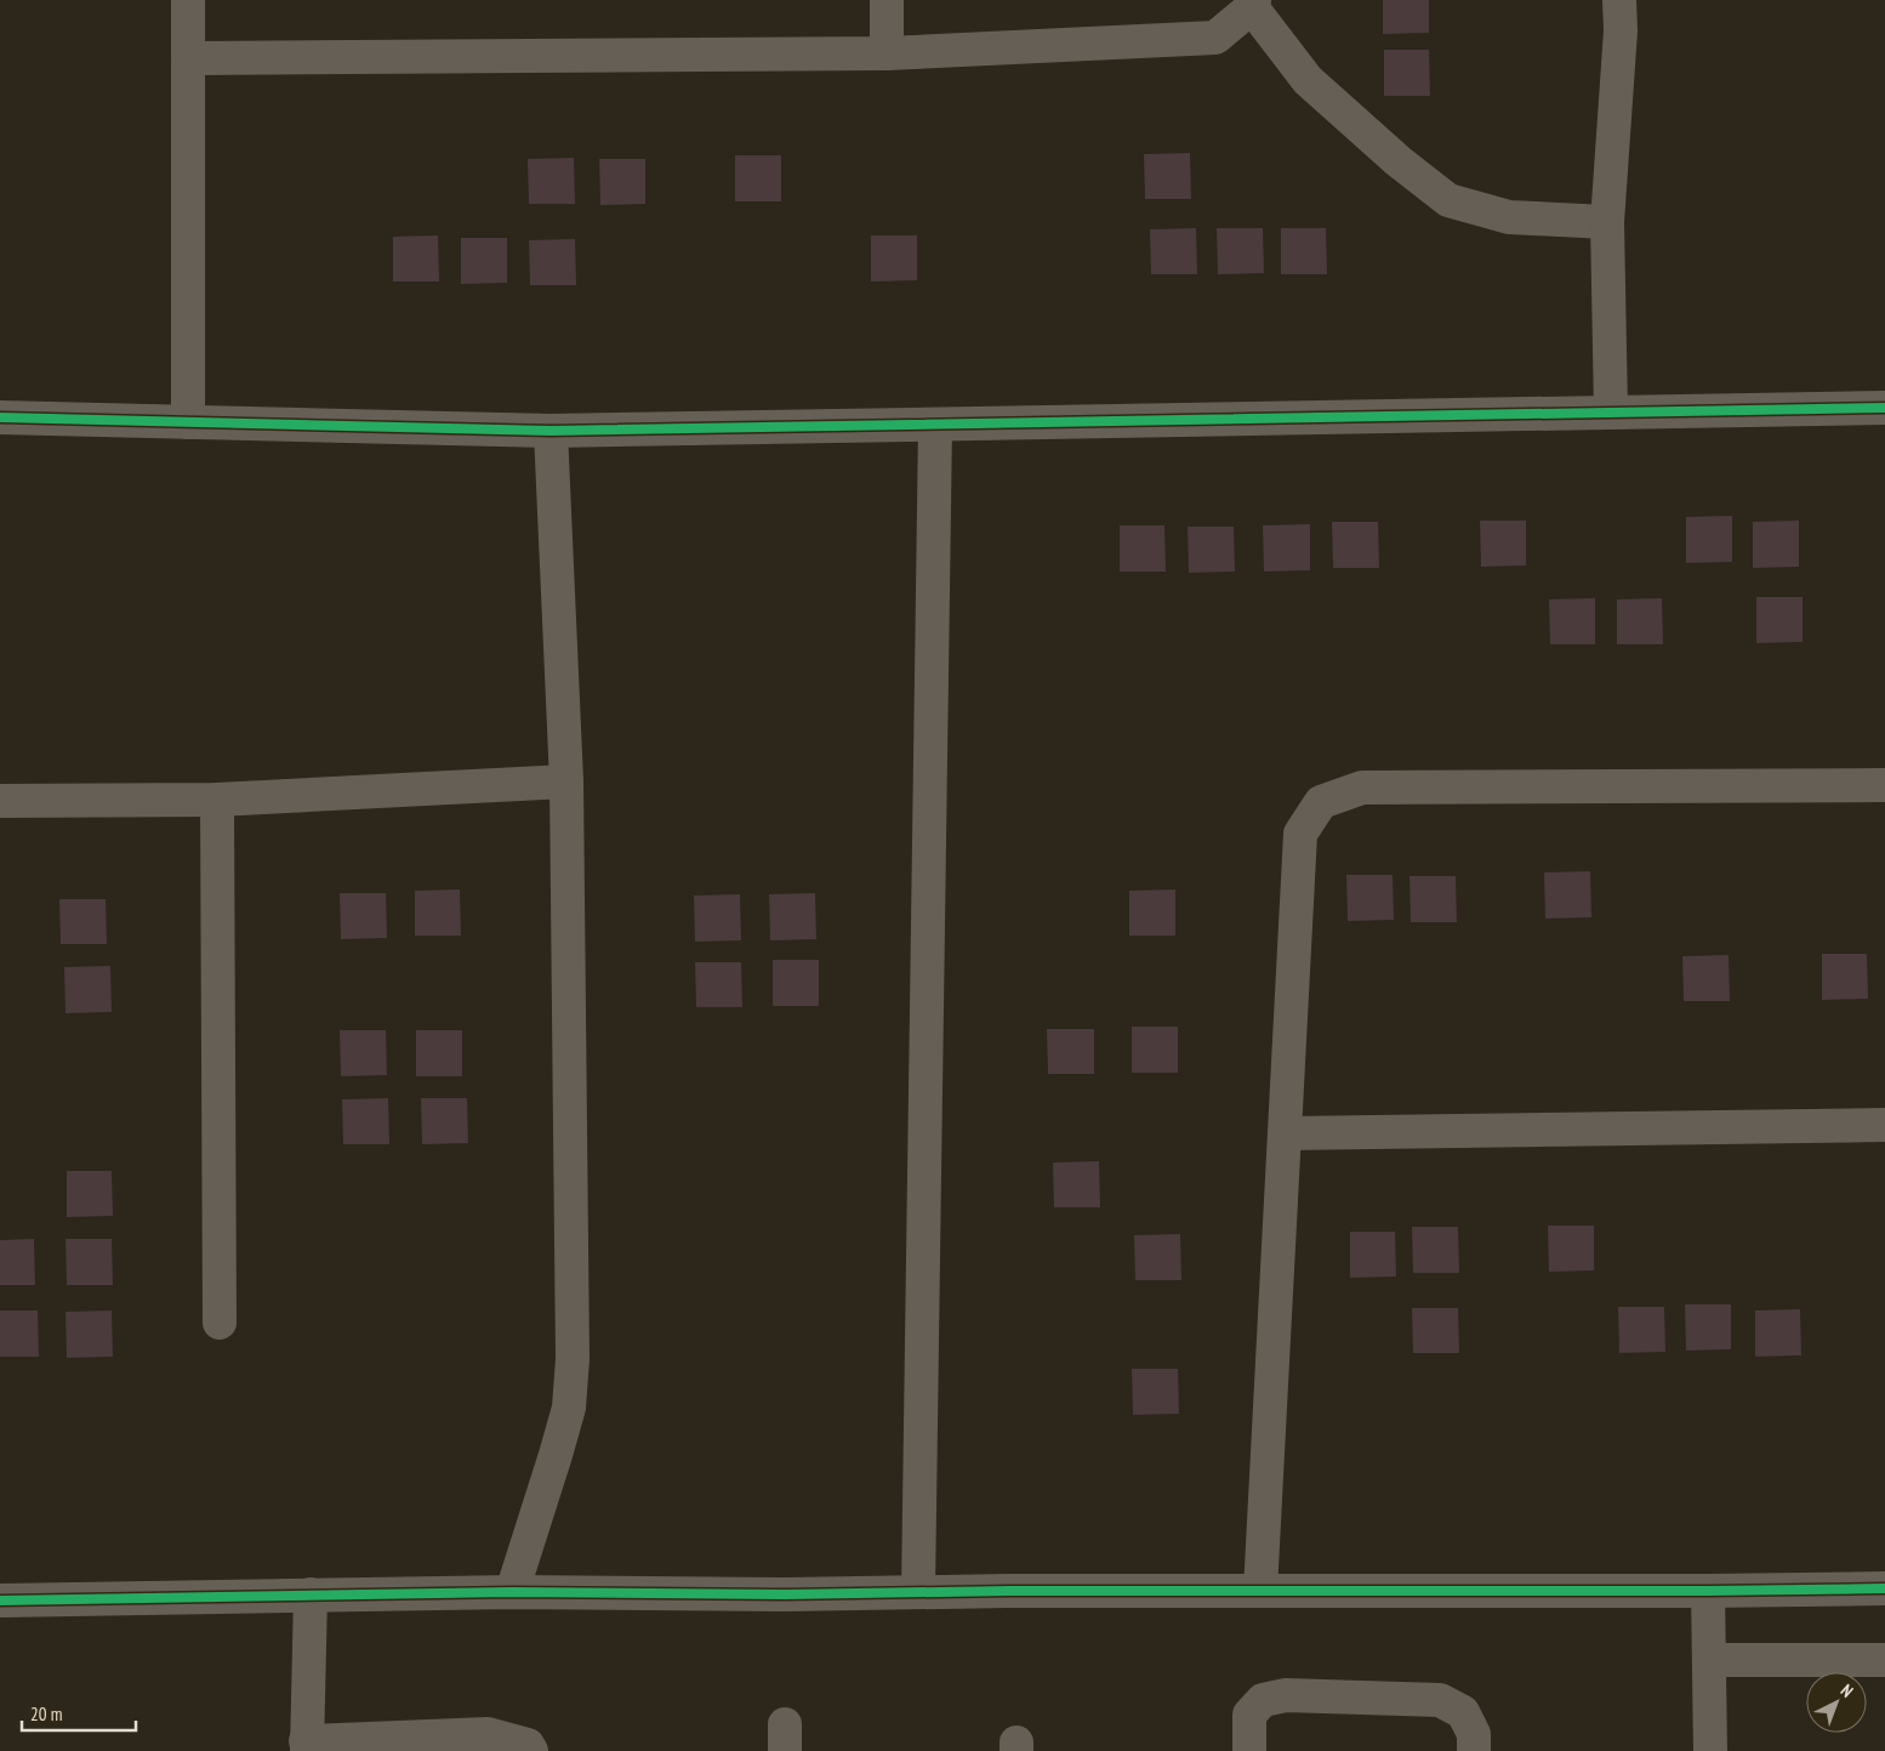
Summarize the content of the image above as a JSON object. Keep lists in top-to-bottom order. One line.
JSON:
{"scale_bar":"20 m","north":"top right"}
